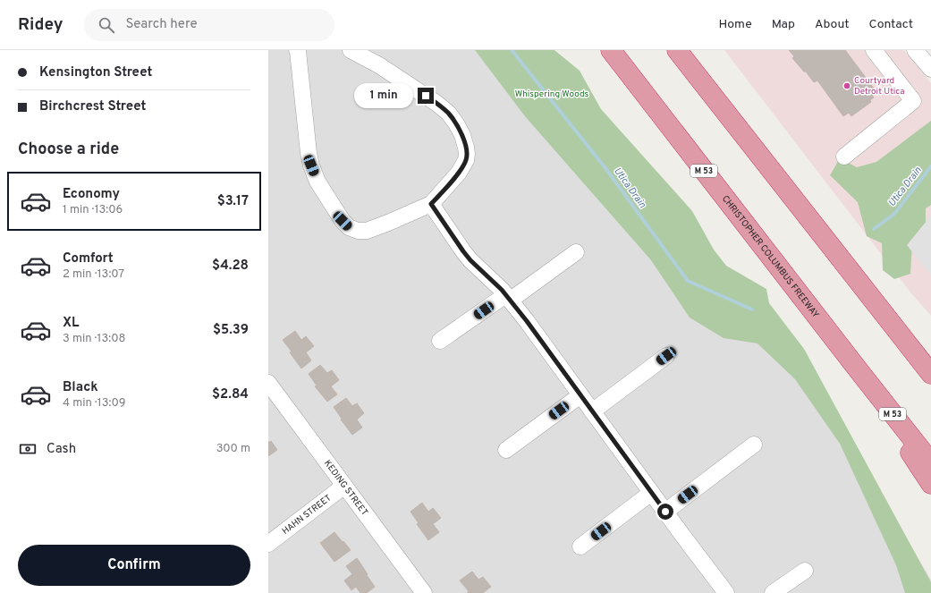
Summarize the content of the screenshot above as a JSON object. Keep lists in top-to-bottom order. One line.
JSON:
{"streets":{"highway":["M 53","CHRISTOPHER COLUMBUS FREEWAY"],"street":["KEDING STREET","HAHN STREET"]},"crossings":[["KEDING STREET","HAHN STREET"]],"water":["Utica Drain"],"parks":["Whispering Woods"],"places":["Courtyard Detroit Utica"],"page":{"header":"Ridey","search":"Search here","nav":["Home","Map","About","Contact"],"banner":["Kensington Street","Birchcrest Street"],"bubble":"1 min","heading":"Choose a ride","list":[{"name":"Economy","note":"1 min · 13:06","value":"$3.17"},{"name":"Comfort","note":"2 min · 13:07","value":"$4.28"},{"name":"XL","note":"3 min · 13:08","value":"$5.39"},{"name":"Black","note":"4 min · 13:09","value":"$2.84"}],"pay":["Cash","300 m"],"buttons":"Confirm"}}
